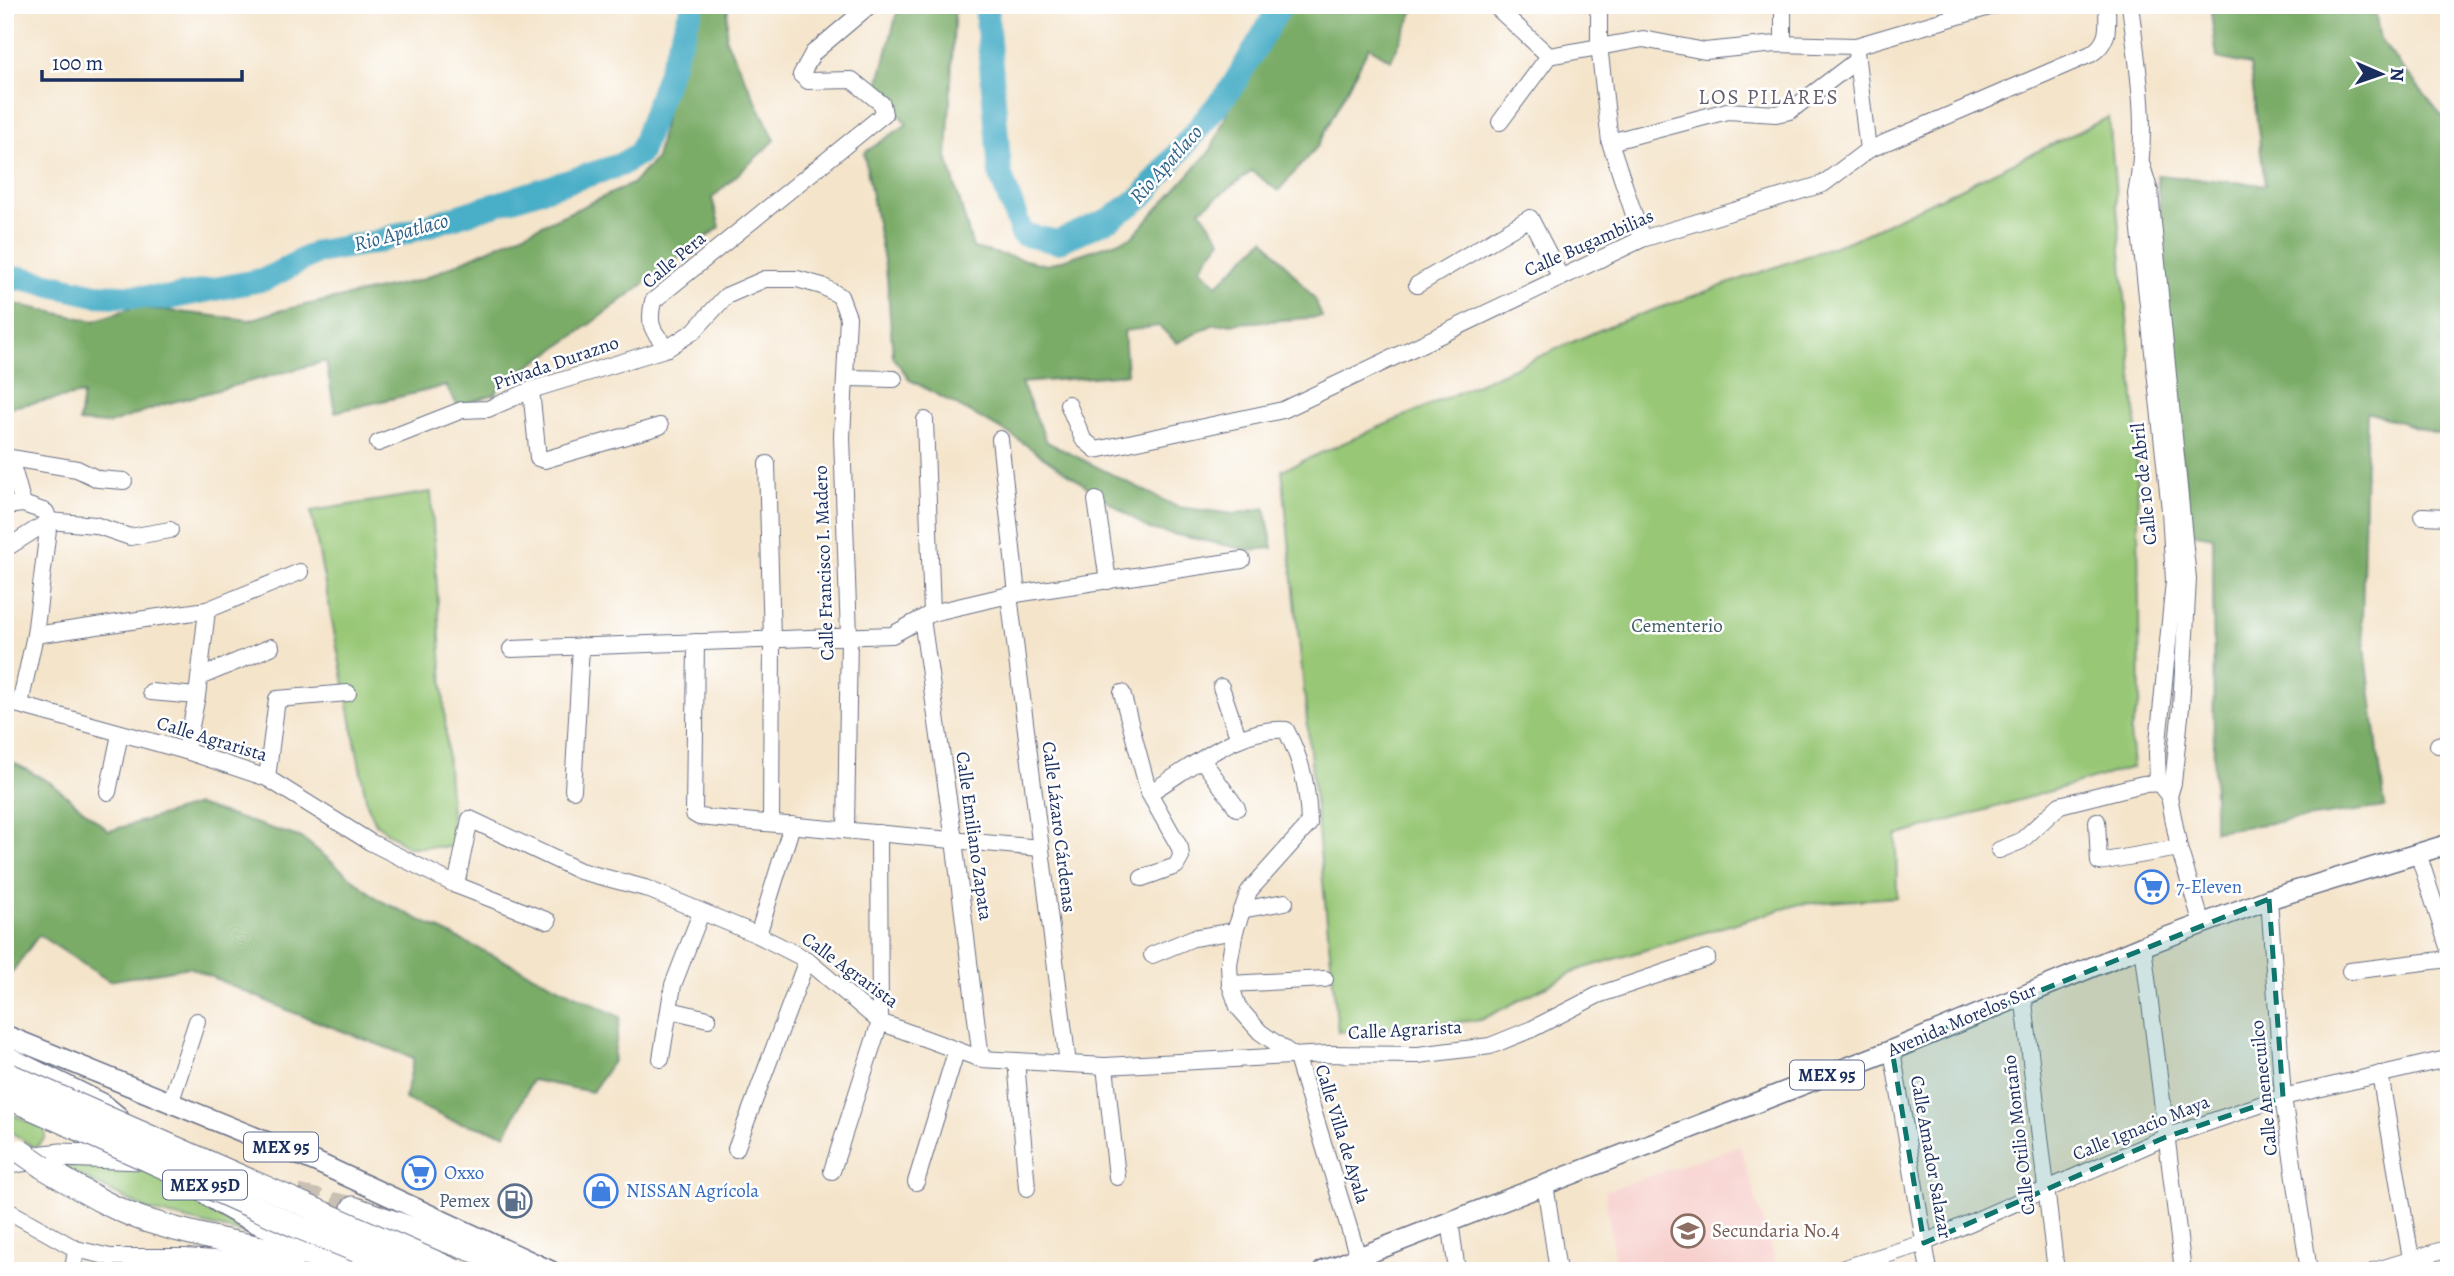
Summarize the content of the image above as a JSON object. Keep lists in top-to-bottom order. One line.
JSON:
{"streets":{"highway":["MEX 95D"],"main road":["Avenida Morelos Sur","MEX 95"],"street":["Calle Bugambilias","Calle Pera","Privada Durazno","Calle 10 de Abril","Calle Francisco I. Madero","Calle Agrarista","Calle Lázaro Cárdenas","Calle Emiliano Zapata","Calle Anenecuilco","Calle Ignacio Maya","Calle Villa de Ayala","Calle Otilio Montaño","Calle Amador Salazar"]},"crossings":[["Calle Pera","Privada Durazno"],["Calle Pera","Calle Francisco I. Madero"],["Privada Durazno","Calle Francisco I. Madero"],["Calle 10 de Abril","Avenida Morelos Sur"],["Calle Agrarista","Calle Lázaro Cárdenas"],["Calle Agrarista","Calle Emiliano Zapata"],["Calle Agrarista","Calle Villa de Ayala"],["Avenida Morelos Sur","Calle Anenecuilco"],["Avenida Morelos Sur","Calle Villa de Ayala"],["Avenida Morelos Sur","Calle Otilio Montaño"],["Avenida Morelos Sur","Calle Amador Salazar"],["Calle Anenecuilco","Calle Ignacio Maya"],["Calle Ignacio Maya","Calle Otilio Montaño"],["Calle Ignacio Maya","Calle Amador Salazar"]],"districts":["LOS PILARES"],"water":["Rio Apatlaco"],"parks":["Cementerio"],"places":{"supermarket":["7-Eleven","Oxxo"],"shop":["NISSAN Agrícola"],"fuel station":["Pemex"],"school or university":["Secundaria No.4"]},"scale_bar":"100 m","north":"right"}
